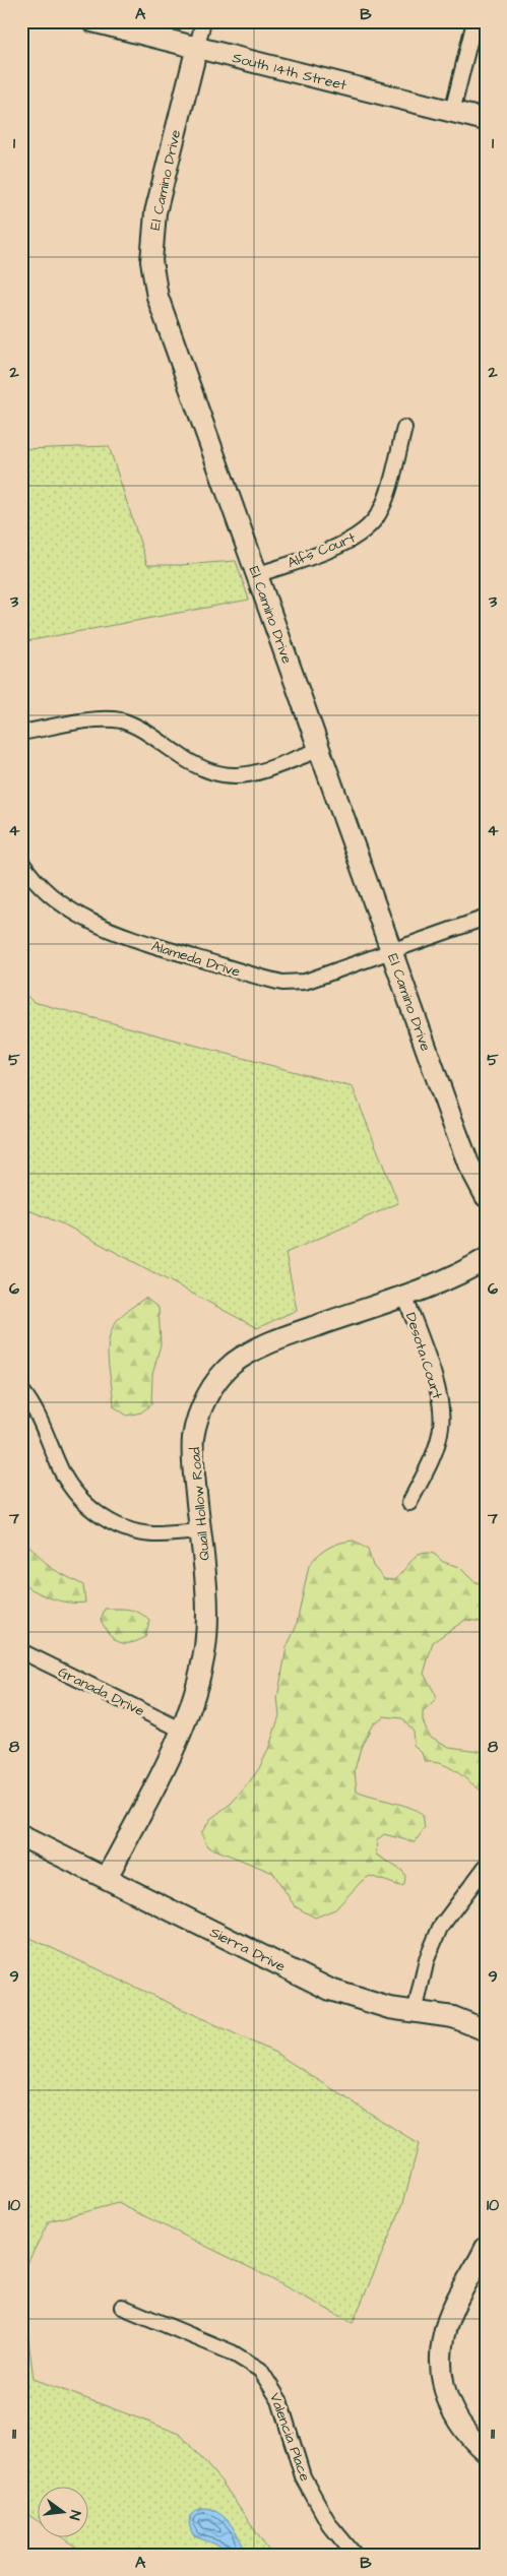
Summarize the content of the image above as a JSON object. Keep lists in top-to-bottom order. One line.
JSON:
{"streets":{"street":["South 14th Street","El Camino Drive","Alfs Court","Alameda Drive","Desota Court","Quail Hollow Road","Granada Drive","Sierra Drive","Valencia Place"]},"crossings":[["South 14th Street","El Camino Drive"],["El Camino Drive","Alfs Court"],["El Camino Drive","Alameda Drive"],["Desota Court","Quail Hollow Road"],["Quail Hollow Road","Granada Drive"],["Quail Hollow Road","Sierra Drive"]],"north":"right","grid":{"columns":["A","B"],"rows":["1","2","3","4","5","6","7","8","9","10","11"]}}
